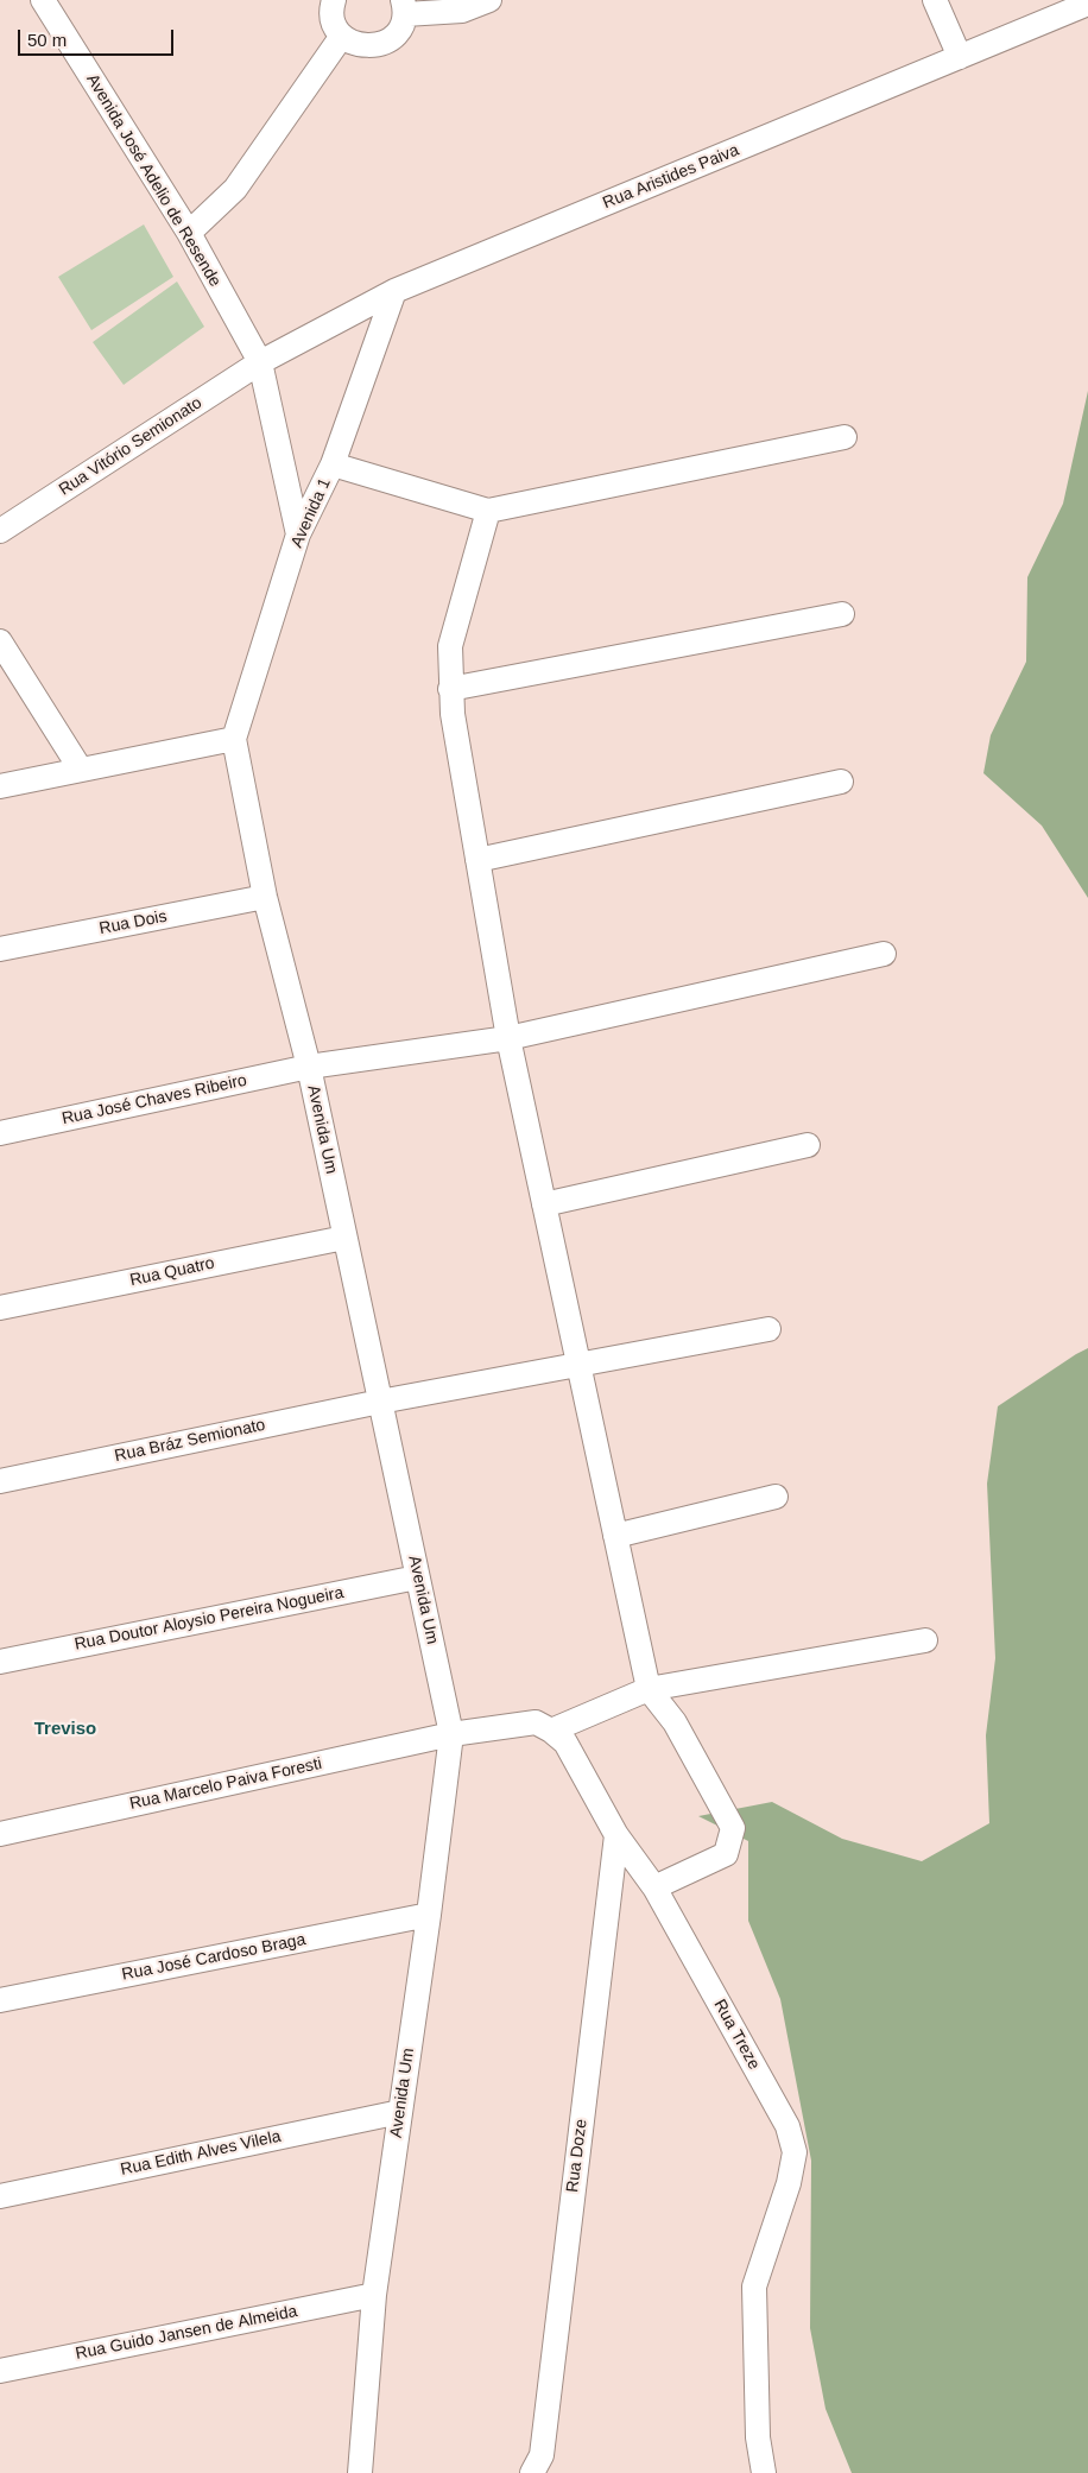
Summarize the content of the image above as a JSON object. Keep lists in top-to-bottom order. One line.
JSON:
{"streets":{"street":["Rua Aristides Paiva","Avenida José Adelio de Resende","Rua Vitório Semionato","Avenida 1","Rua Dois","Rua José Chaves Ribeiro","Avenida Um","Rua Quatro","Rua Bráz Semionato","Rua Doutor Aloysio Pereira Nogueira","Rua Marcelo Paiva Foresti","Rua José Cardoso Braga","Rua Treze","Rua Edith Alves Vilela","Rua Doze","Rua Guido Jansen de Almeida"]},"crossings":[["Rua Aristides Paiva","Avenida José Adelio de Resende"],["Rua Aristides Paiva","Rua Vitório Semionato"],["Rua Aristides Paiva","Avenida 1"],["Avenida José Adelio de Resende","Rua Vitório Semionato"],["Avenida José Adelio de Resende","Avenida 1"],["Avenida 1","Avenida Um"],["Rua Dois","Avenida Um"],["Rua José Chaves Ribeiro","Avenida Um"],["Avenida Um","Rua Quatro"],["Avenida Um","Rua Bráz Semionato"],["Avenida Um","Rua Doutor Aloysio Pereira Nogueira"],["Avenida Um","Rua Marcelo Paiva Foresti"],["Avenida Um","Rua José Cardoso Braga"],["Avenida Um","Rua Edith Alves Vilela"],["Avenida Um","Rua Guido Jansen de Almeida"],["Rua Treze","Rua Doze"]],"districts":["Treviso"],"scale_bar":"50 m"}
